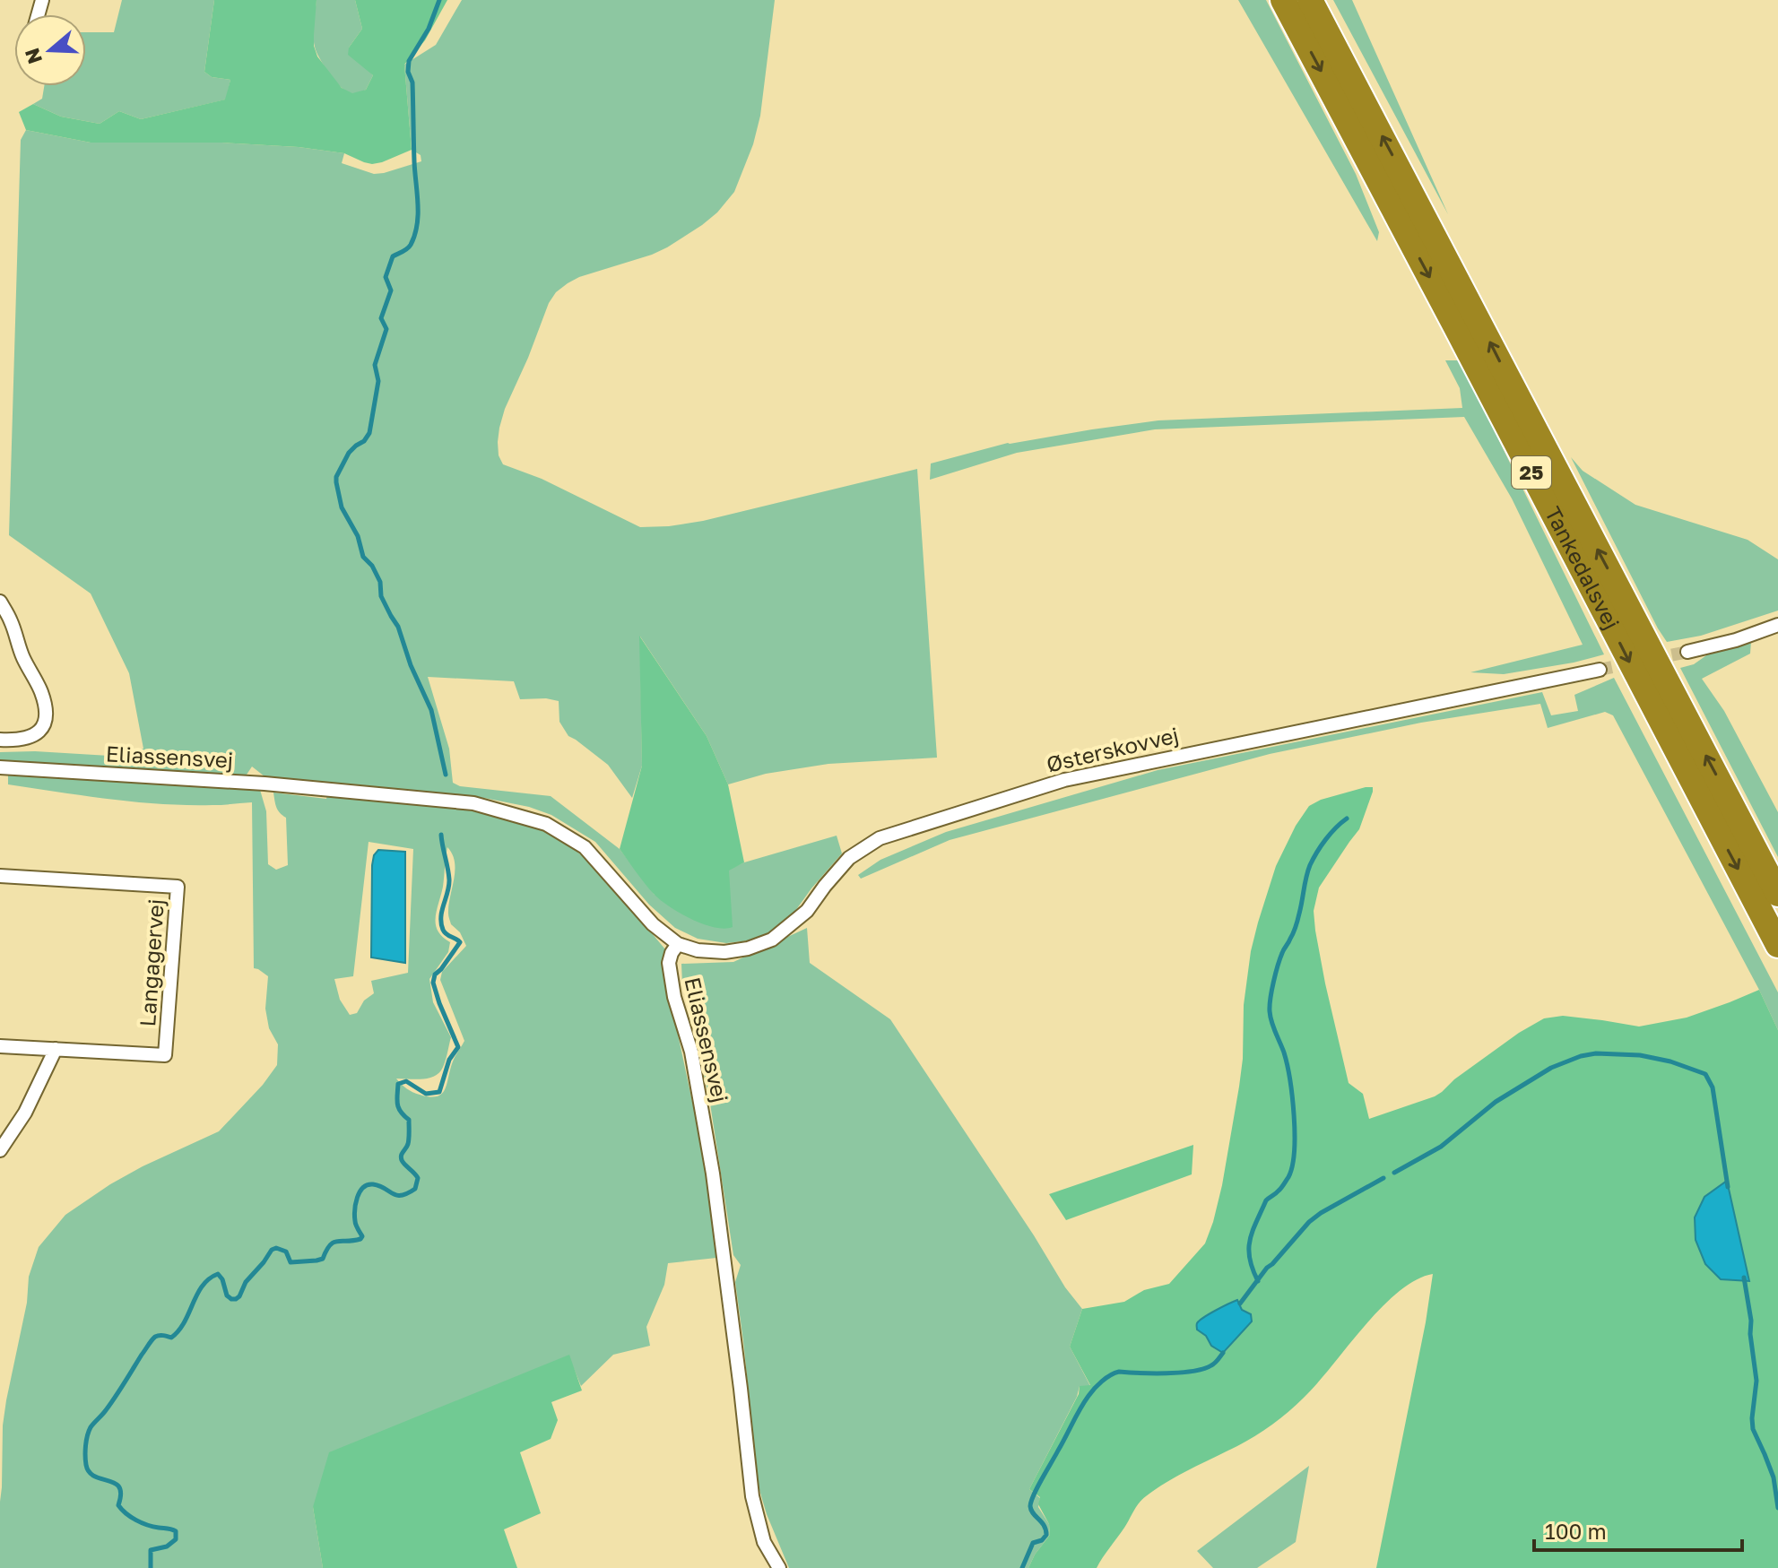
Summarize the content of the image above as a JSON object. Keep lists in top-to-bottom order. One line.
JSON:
{"streets":{"highway":["25","Tankedalsvej"],"street":["Østerskovvej","Eliassensvej","Langagervej"]},"crossings":[["Østerskovvej","Eliassensvej"]],"scale_bar":"100 m","north":"left"}
